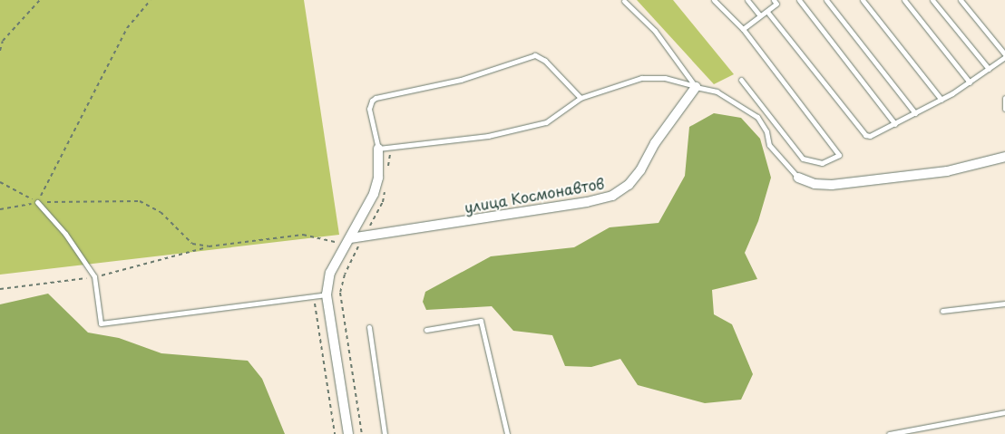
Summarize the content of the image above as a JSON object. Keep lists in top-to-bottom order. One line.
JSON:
{"streets":{"street":["улица Космонавтов"]}}
